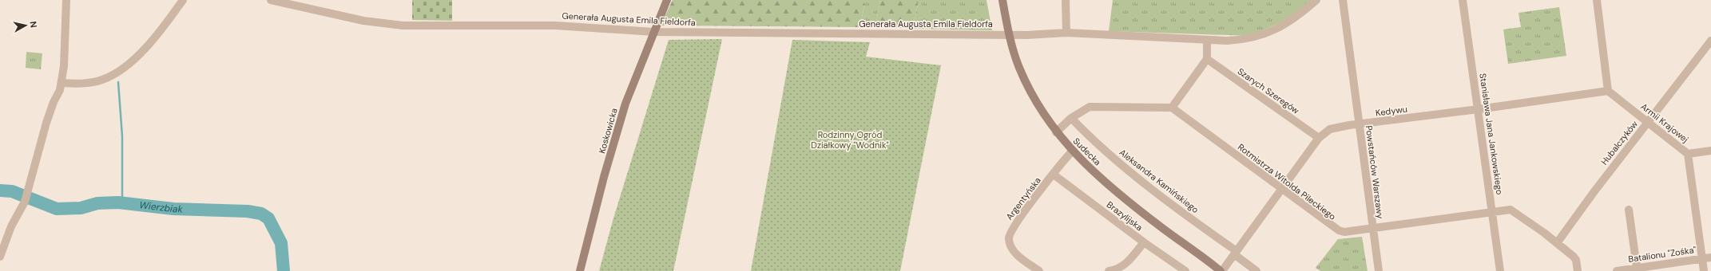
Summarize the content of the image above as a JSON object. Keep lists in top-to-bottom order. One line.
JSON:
{"streets":{"street":["Generała Augusta Emila Fieldorfa","Szarych Szeregów","Kedywu","Armii Krajowej","Koskowicka","Stanisława Jana Jankowskiego","Hubalczyków","Sudecka","Powstańców Warszawy","Aleksandra Kamińskiego","Rotmistrza Witolda Pileckiego","Argentyńska","Brazylijska","Batalionu \"Zośka\""]},"crossings":[["Generała Augusta Emila Fieldorfa","Koskowicka"],["Generała Augusta Emila Fieldorfa","Sudecka"],["Szarych Szeregów","Kedywu"],["Kedywu","Armii Krajowej"],["Kedywu","Stanisława Jana Jankowskiego"],["Kedywu","Powstańców Warszawy"],["Kedywu","Aleksandra Kamińskiego"],["Kedywu","Rotmistrza Witolda Pileckiego"],["Armii Krajowej","Hubalczyków"],["Armii Krajowej","Batalionu \"Zośka\""],["Stanisława Jana Jankowskiego","Rotmistrza Witolda Pileckiego"],["Hubalczyków","Rotmistrza Witolda Pileckiego"],["Sudecka","Argentyńska"],["Powstańców Warszawy","Rotmistrza Witolda Pileckiego"],["Argentyńska","Brazylijska"]],"water":["Wierzbiak"],"parks":["Rodzinny Ogród Działkowy \"Wodnik\""],"north":"right"}
